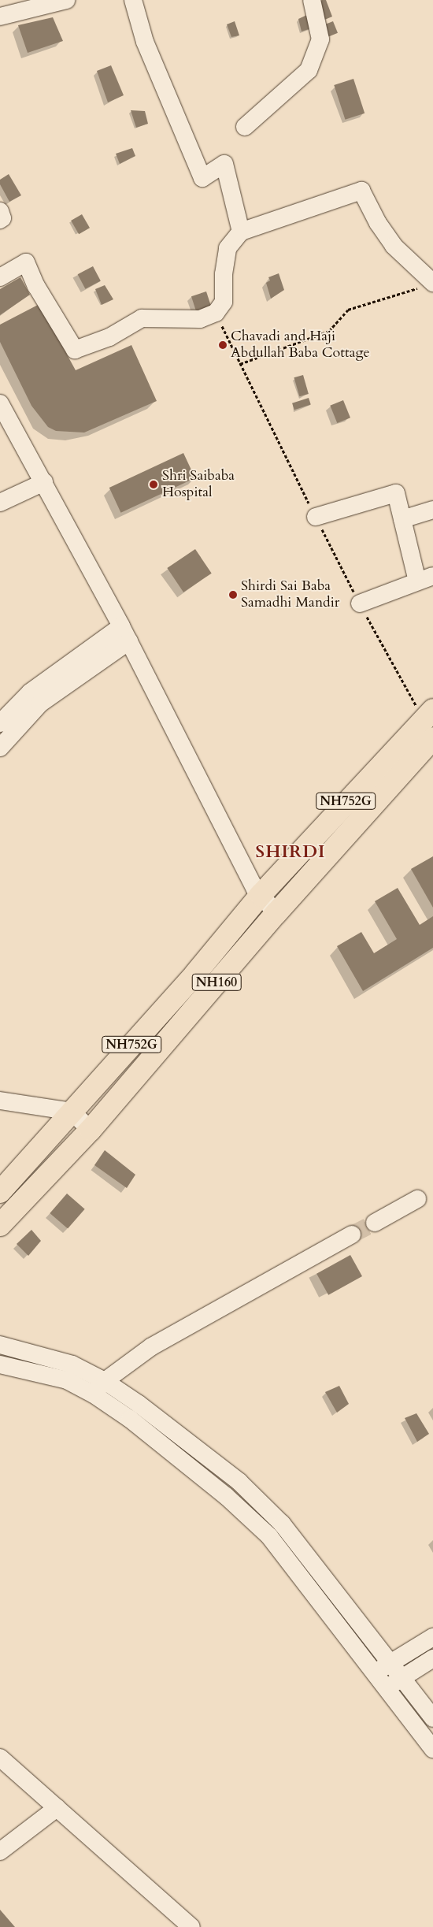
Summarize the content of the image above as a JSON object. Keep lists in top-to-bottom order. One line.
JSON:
{"streets":{"highway":["NH752G","NH160"]},"districts":["SHIRDI"],"places":["Chavadi and Haji Abdullah Baba Cottage","Shri Saibaba Hospital","Shirdi Sai Baba Samadhi Mandir"]}
